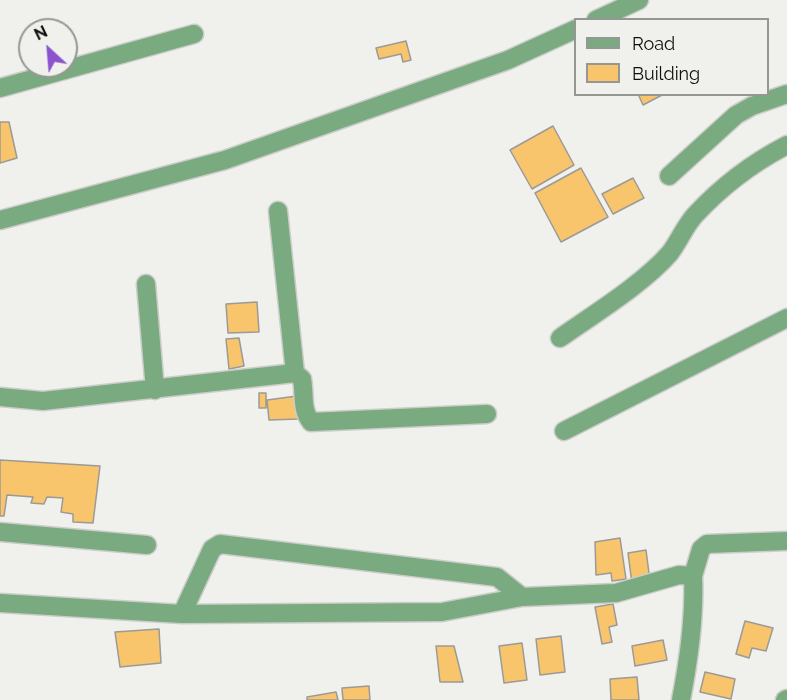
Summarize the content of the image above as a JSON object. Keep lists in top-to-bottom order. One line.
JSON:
{"legend":["Road","Building"],"north":"top left"}
